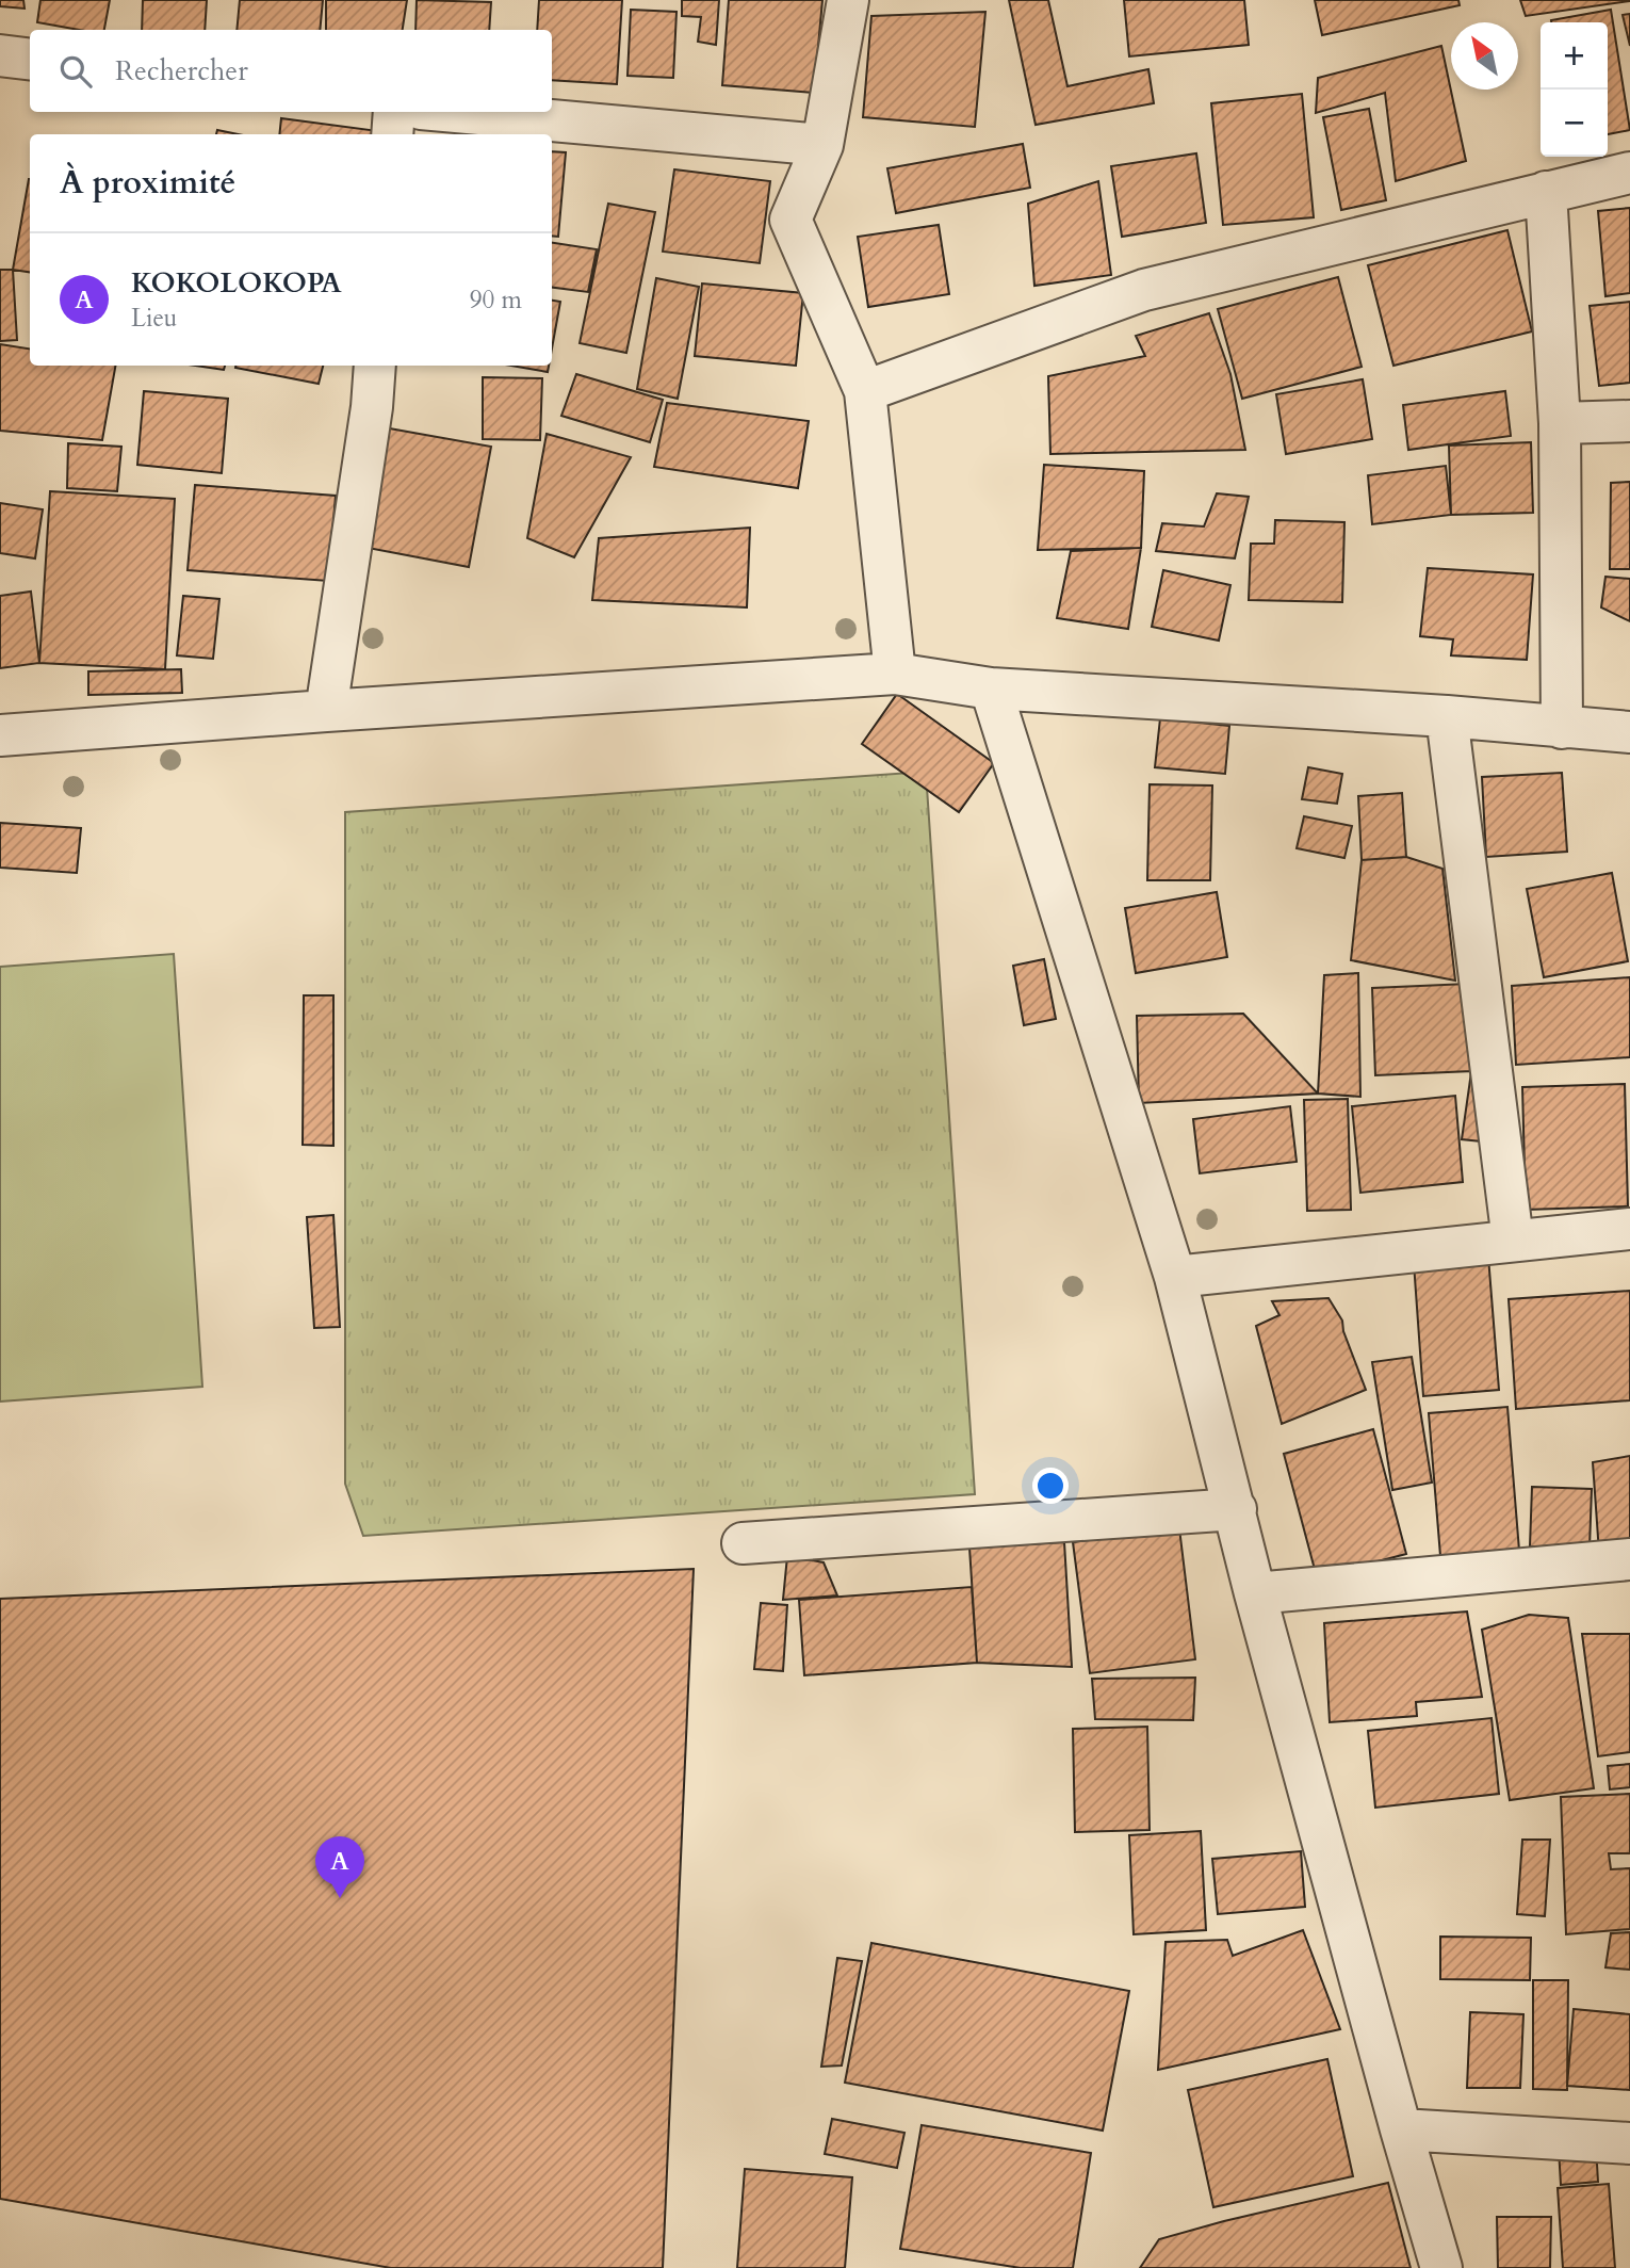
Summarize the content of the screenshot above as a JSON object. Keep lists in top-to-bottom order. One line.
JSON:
{"north":"top left","page":{"map_buttons":["+","−"],"search":"Rechercher","heading":"À proximité","list":[{"mark":"A","name":"KOKOLOKOPA","note":"Lieu","value":"90 m"}],"pins":"A"}}
